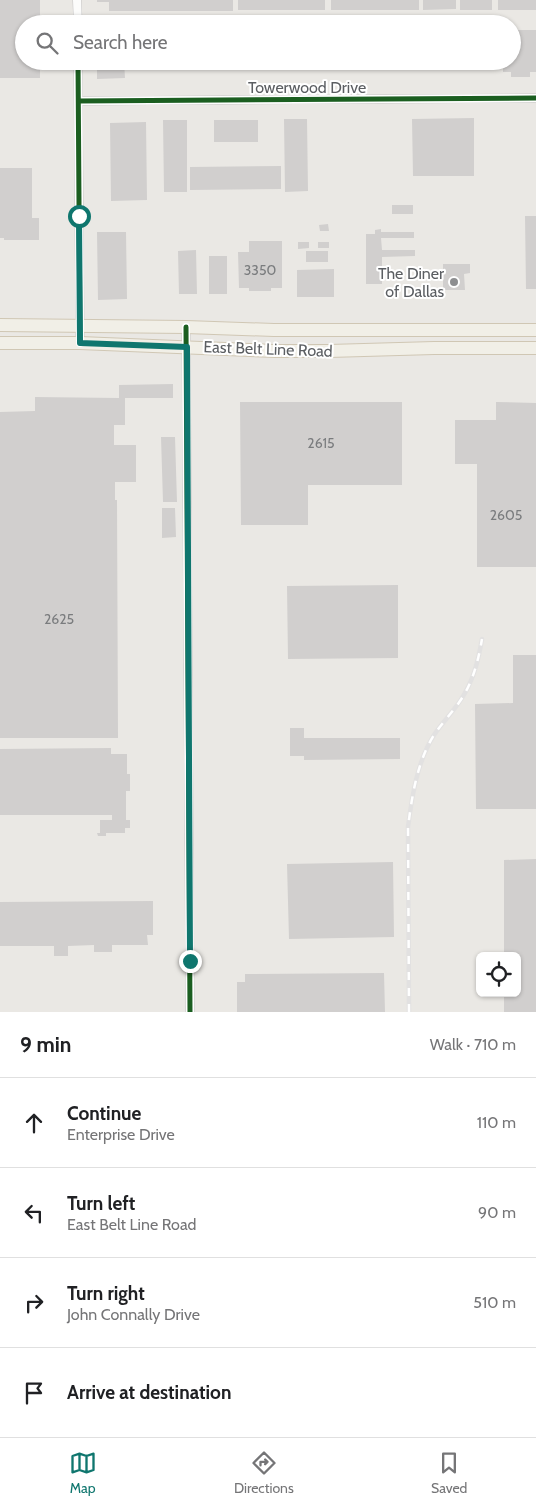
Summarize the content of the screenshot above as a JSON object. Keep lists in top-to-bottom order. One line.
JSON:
{"streets":{"main road":["East Belt Line Road"],"street":["Towerwood Drive"]},"places":["The Diner of Dallas"],"house_numbers":["3350","2615","2605","2625"],"page":{"search":"Search here","heading":["9 min","Walk · 710 m"],"list":[["Continue","Enterprise Drive","110 m"],["Turn left","East Belt Line Road","90 m"],["Turn right","John Connally Drive","510 m"],"Arrive at destination"],"nav":["Map","Directions","Saved"]}}
